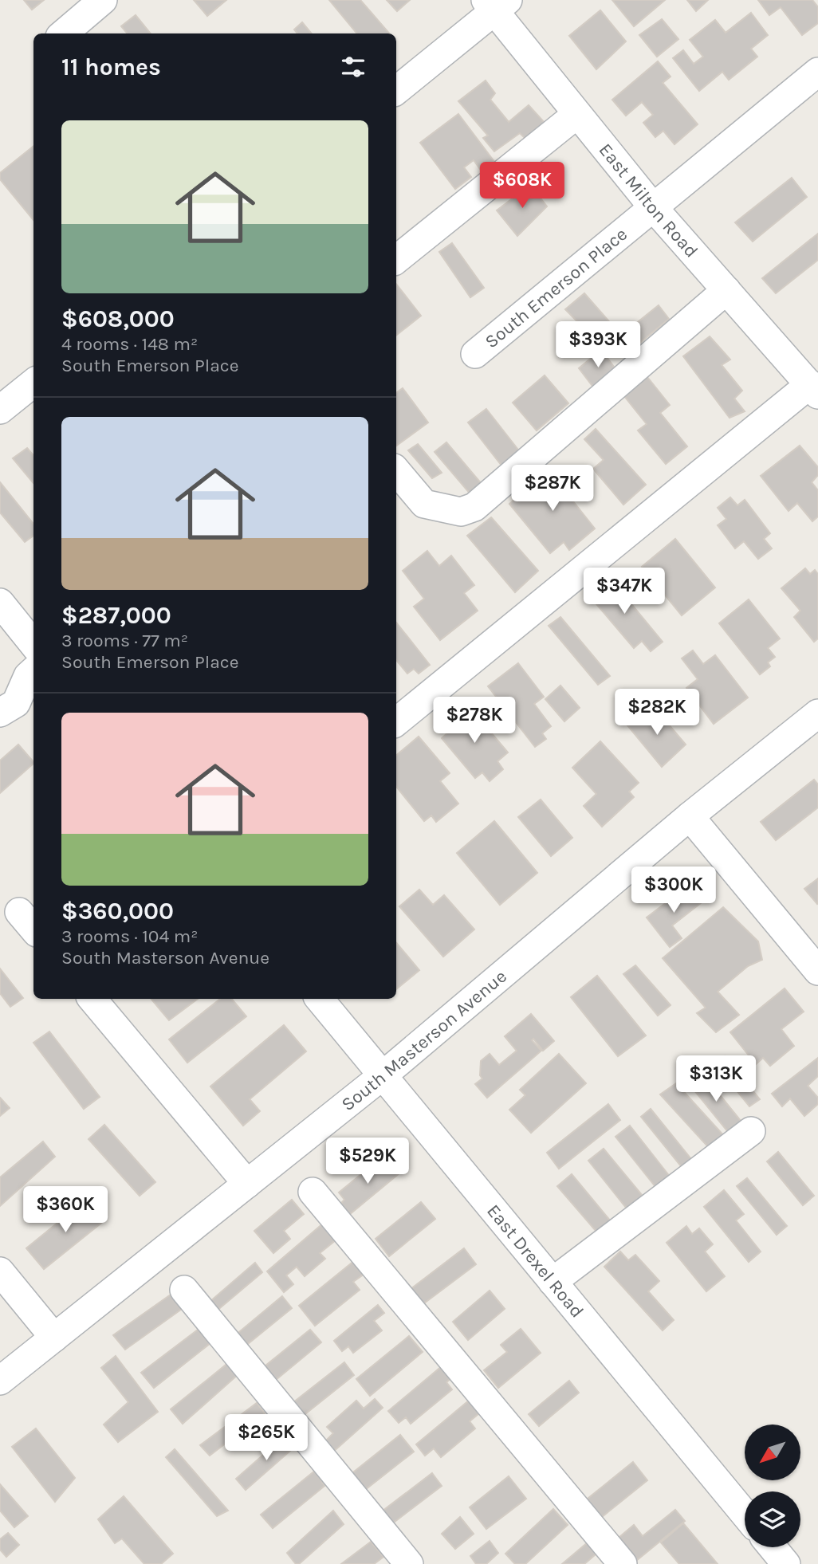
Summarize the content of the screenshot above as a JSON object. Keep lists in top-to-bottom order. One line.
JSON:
{"streets":{"street":["East Milton Road","South Emerson Place","South Masterson Avenue","East Drexel Road"]},"crossings":[["East Milton Road","South Emerson Place"],["South Masterson Avenue","East Drexel Road"]],"north":"bottom left","page":{"heading":"11 homes","list":[{"name":"$608,000","note":"4 rooms · 148 m² · South Emerson Place"},{"name":"$287,000","note":"3 rooms · 77 m² · South Emerson Place"},{"name":"$360,000","note":"3 rooms · 104 m² · South Masterson Avenue"}],"price":["$608K","$393K","$287K","$347K","$282K","$278K","$300K","$313K","$529K","$360K","$265K"]}}
